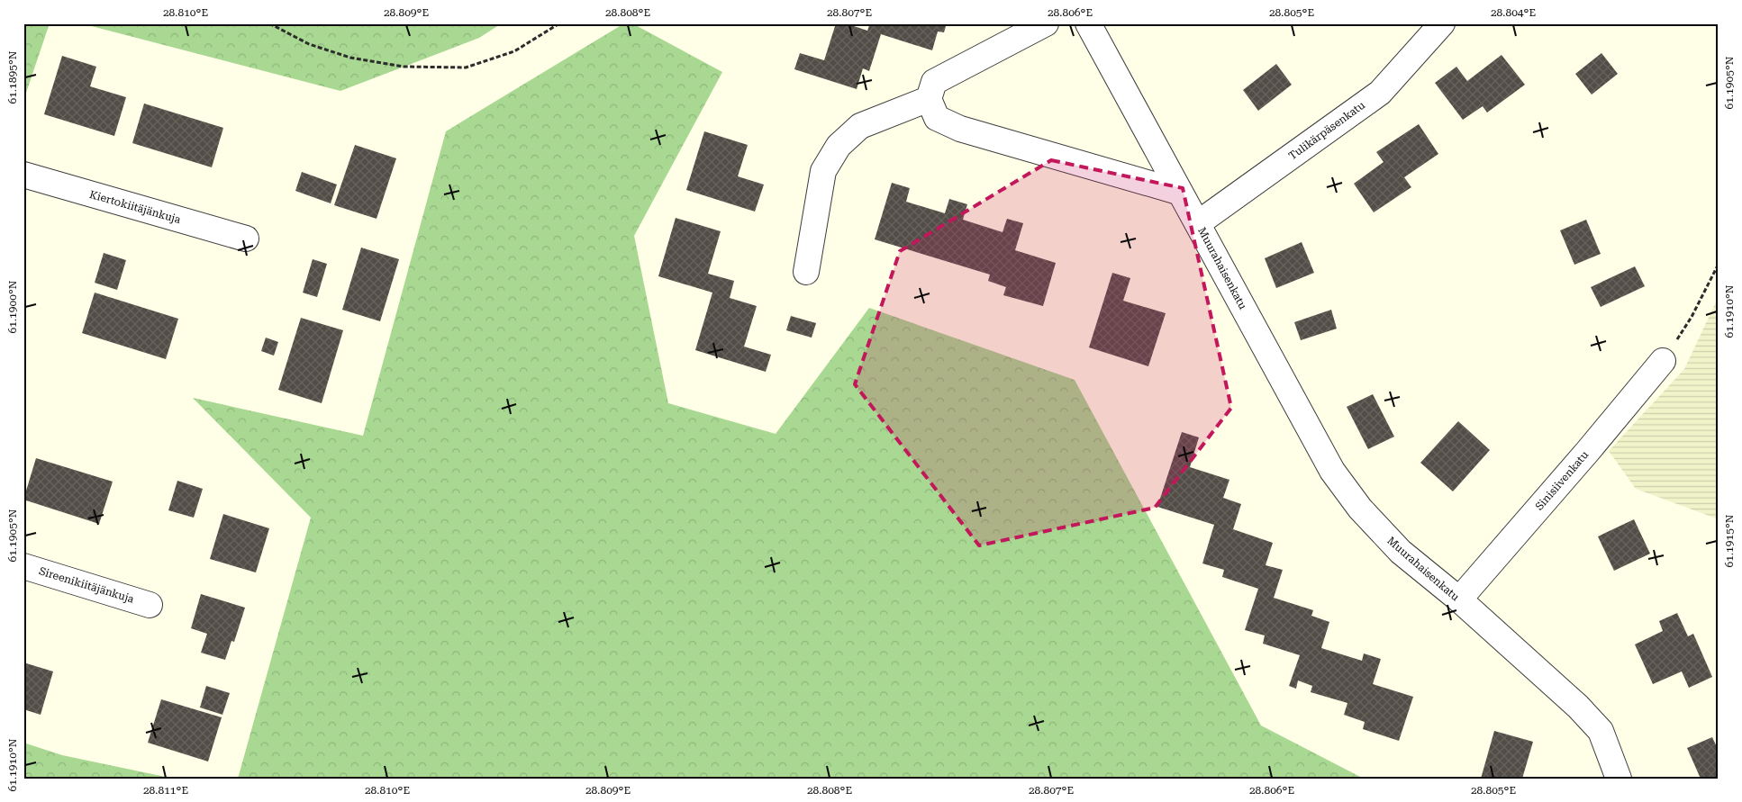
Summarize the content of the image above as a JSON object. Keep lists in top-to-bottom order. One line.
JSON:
{"streets":{"street":["Tulikärpäsenkatu","Kiertokiitäjänkuja","Muurahaisenkatu","Sinisiivenkatu","Sireenikiitäjänkuja"]},"crossings":[["Tulikärpäsenkatu","Muurahaisenkatu"],["Muurahaisenkatu","Sinisiivenkatu"]],"coordinates":["28.810°E","28.809°E","28.808°E","28.807°E","28.806°E","28.805°E","28.804°E","61.1895°N","61.1905°N","61.1900°N","61.1910°N","61.1915°N","28.811°E"]}
